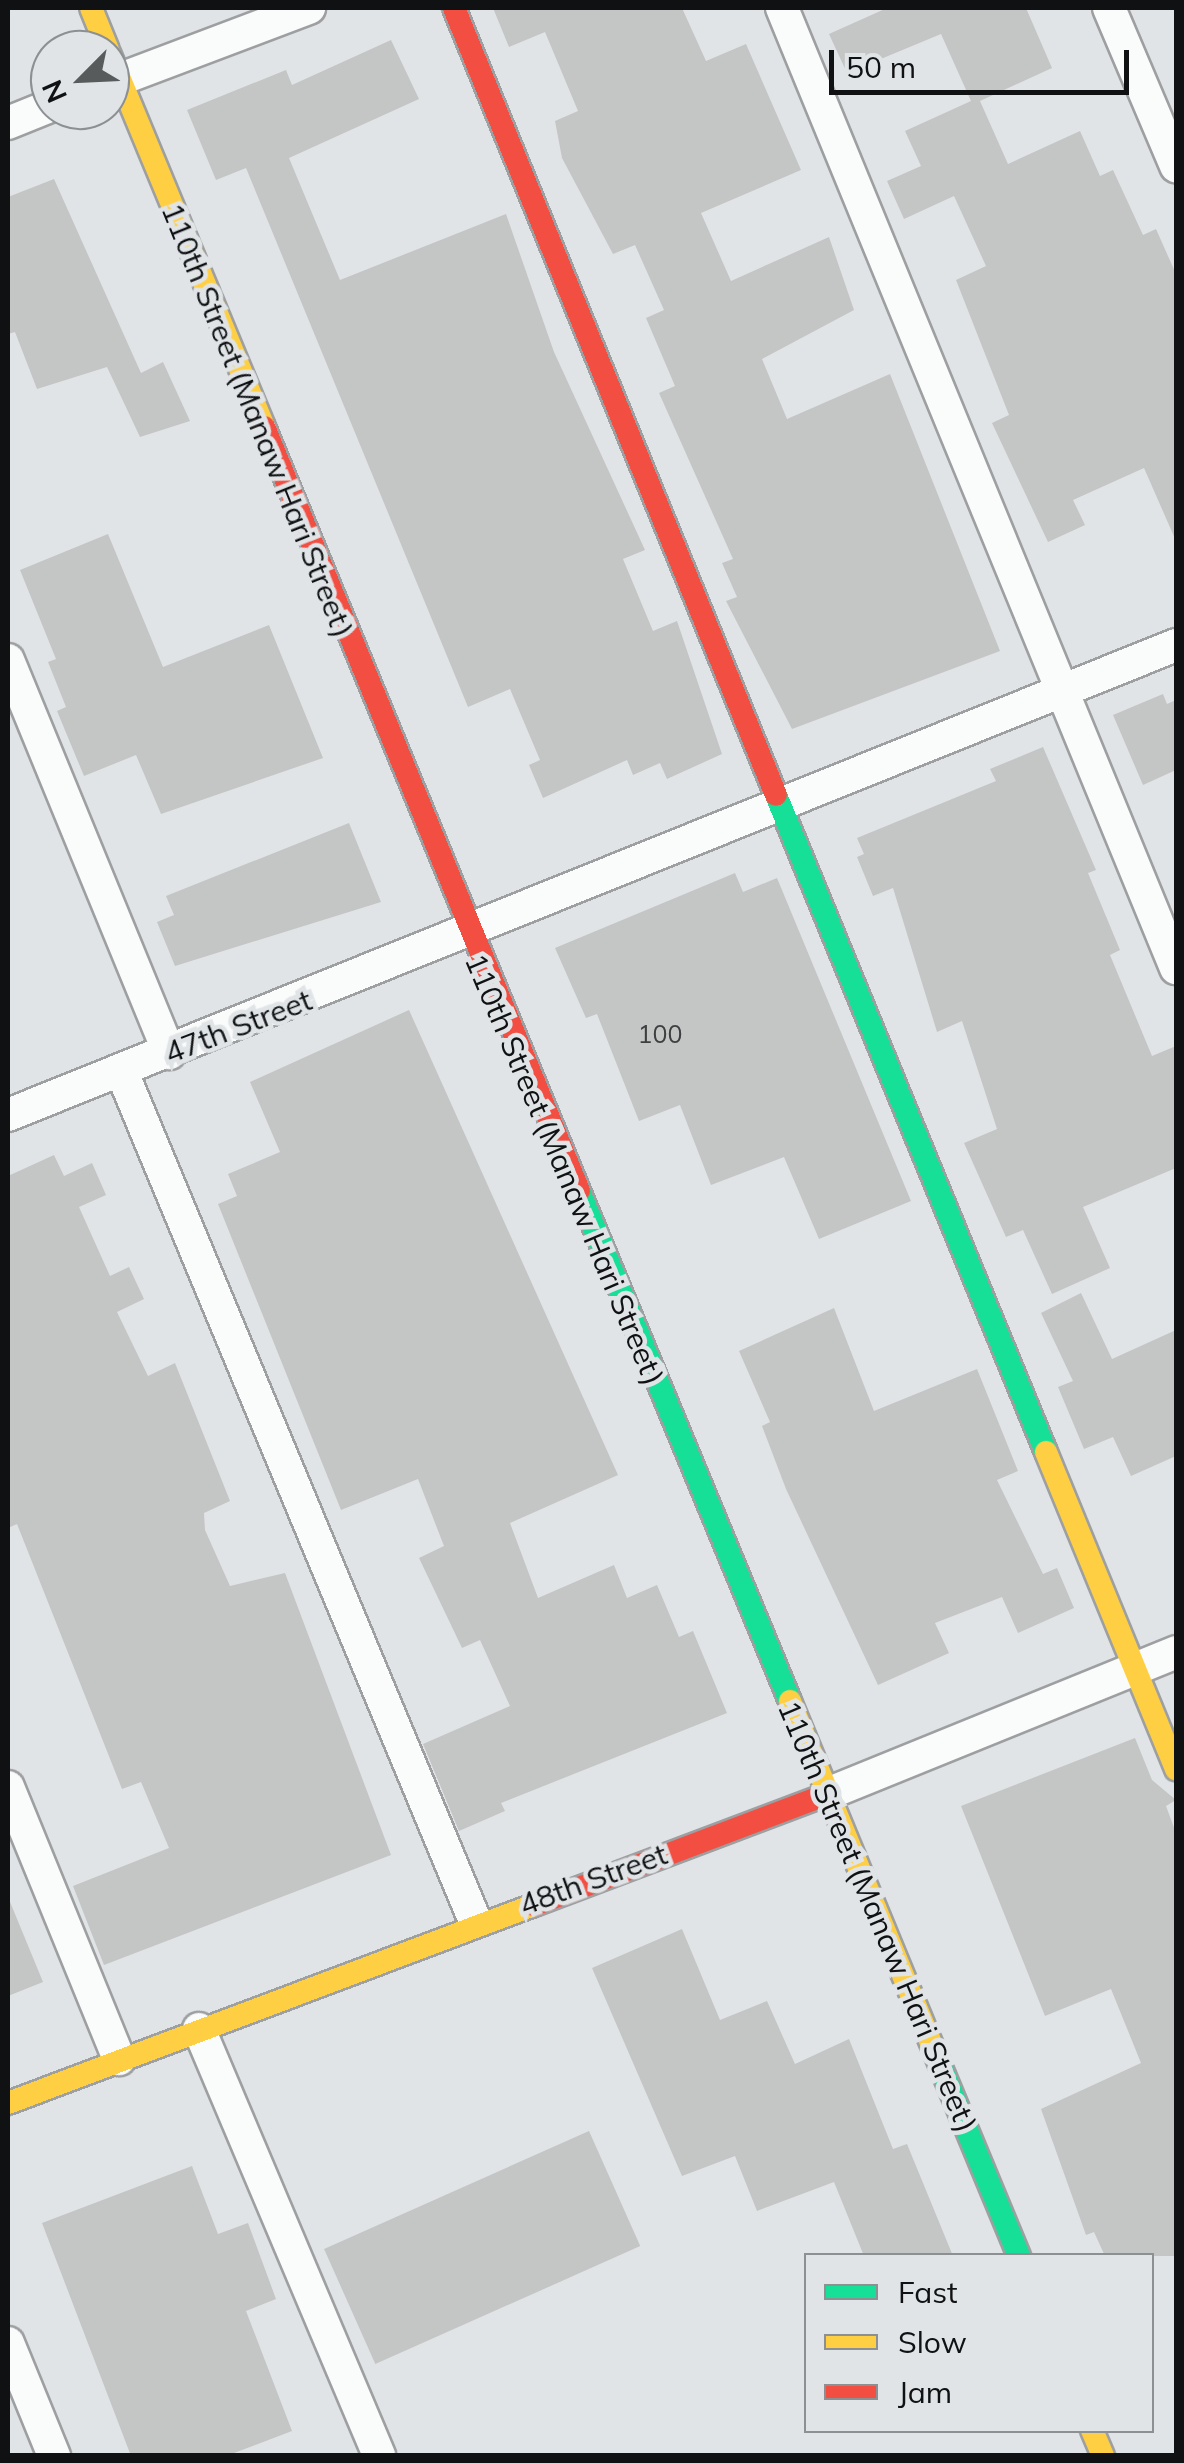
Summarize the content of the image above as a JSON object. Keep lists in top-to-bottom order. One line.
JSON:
{"streets":{"street":["110th Street (Manaw Hari Street)","47th Street","48th Street"]},"crossings":[["110th Street (Manaw Hari Street)","47th Street"],["110th Street (Manaw Hari Street)","48th Street"]],"house_numbers":["100"],"legend":["Fast","Slow","Jam"],"scale_bar":"50 m","north":"bottom left"}
